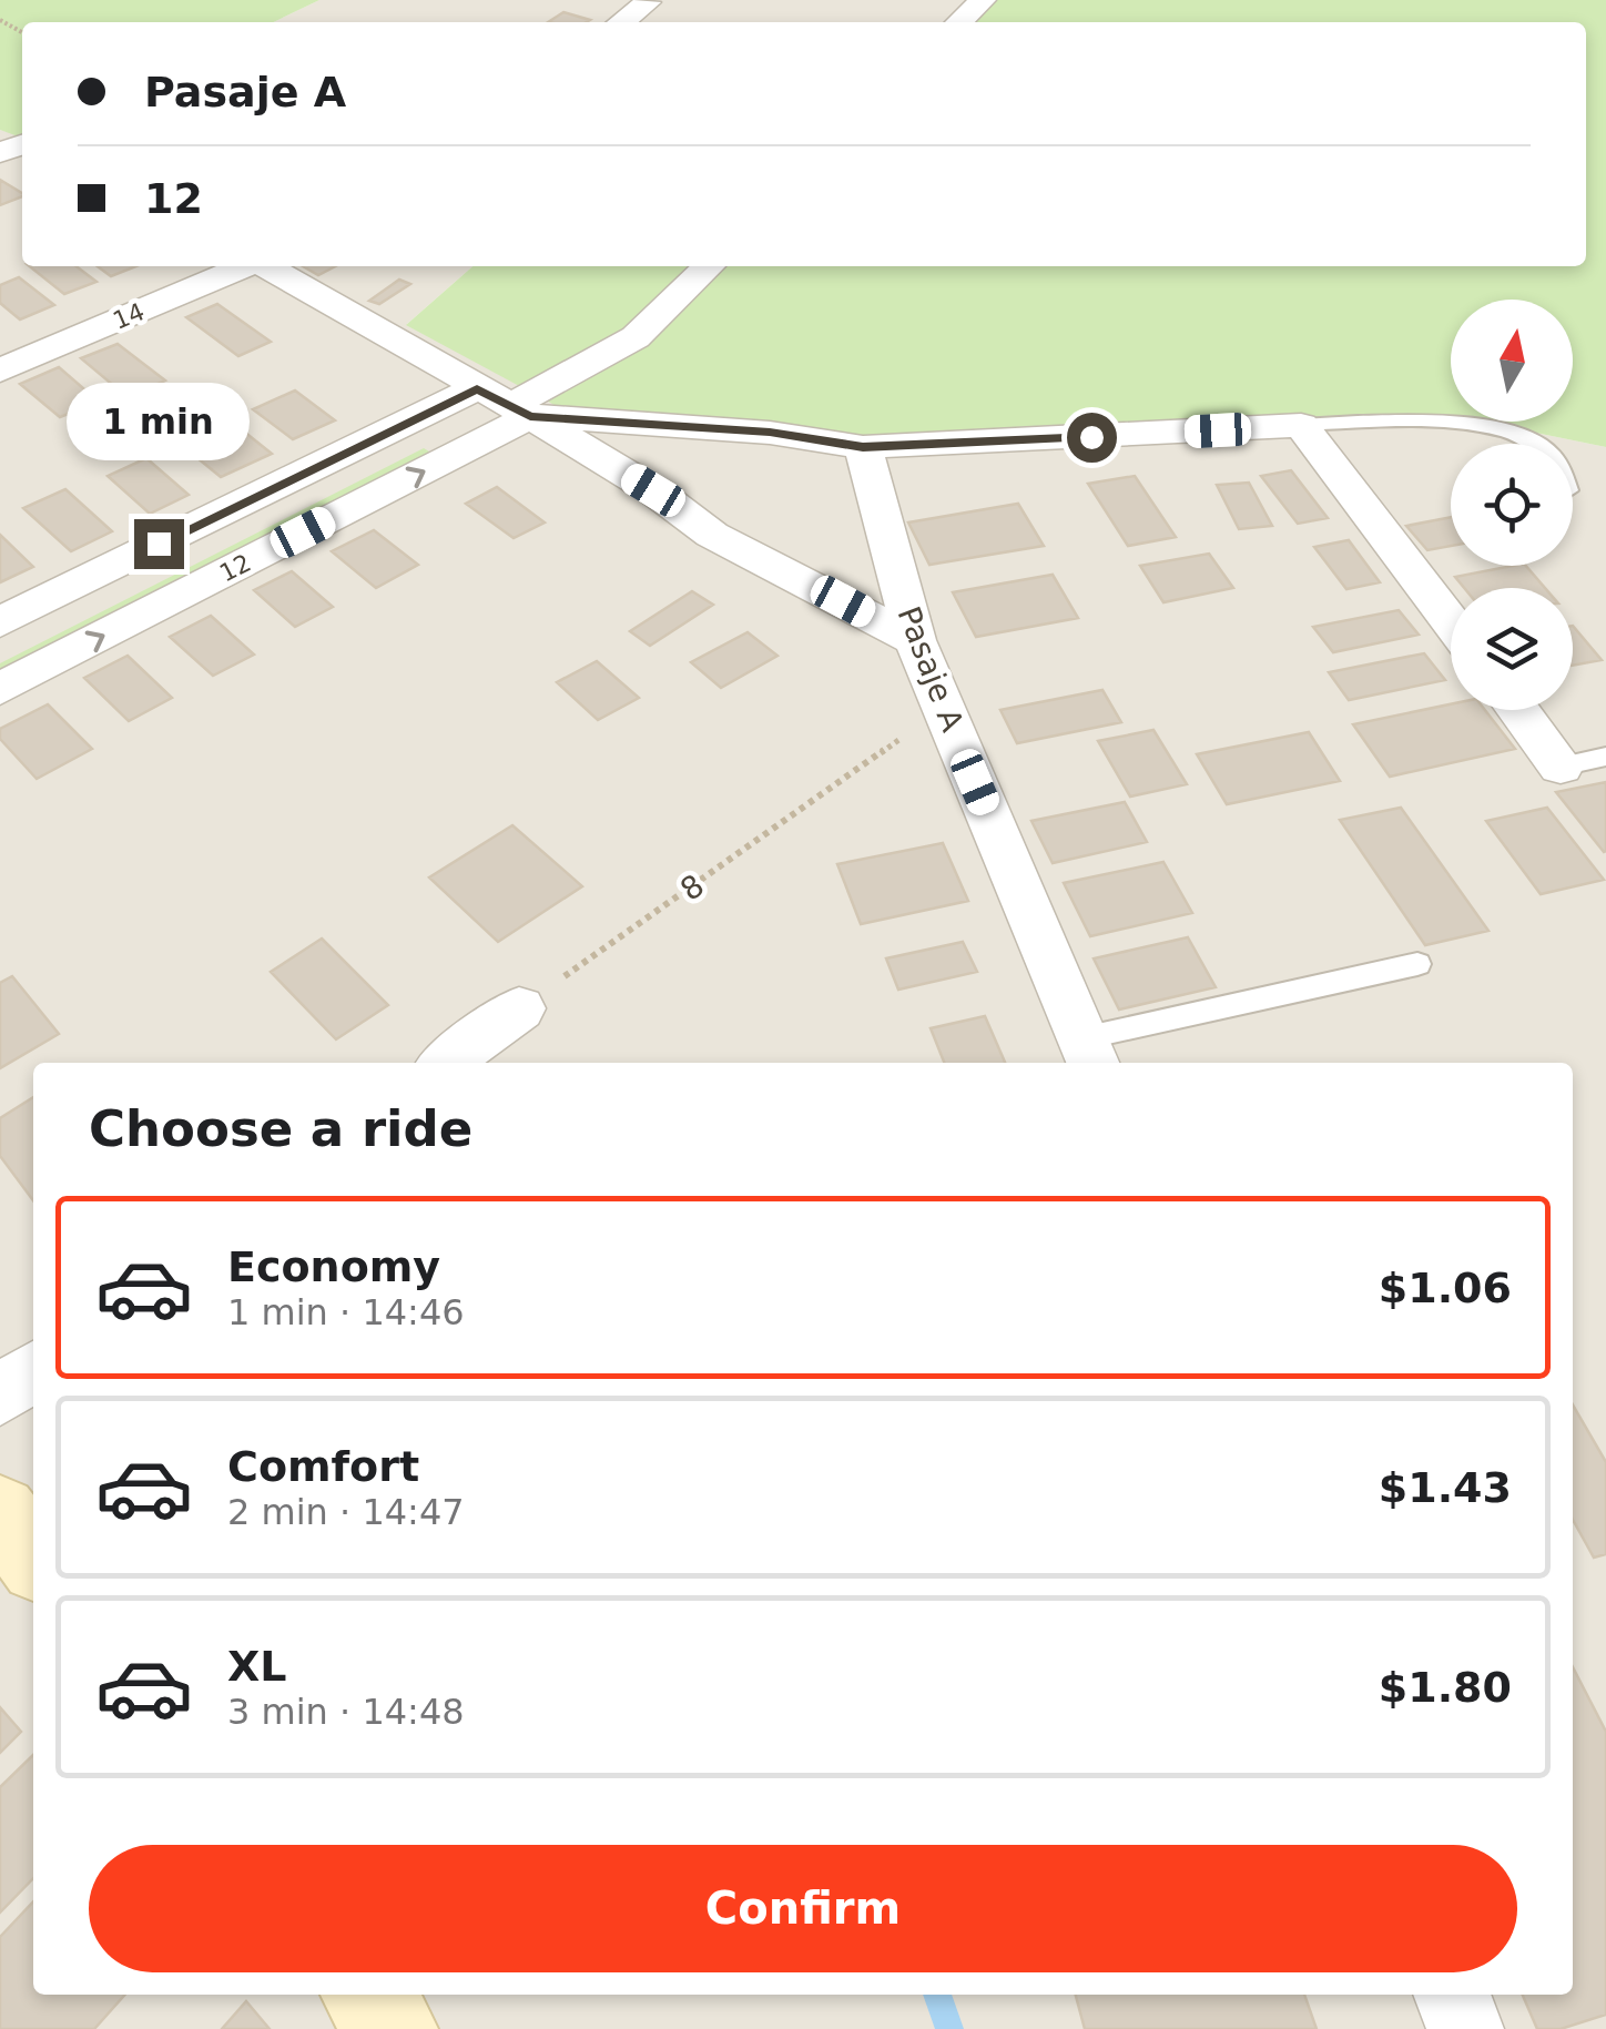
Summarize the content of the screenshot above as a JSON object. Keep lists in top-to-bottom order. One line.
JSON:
{"streets":{"street":["14","12","Pasaje A"],"path":["8"]},"crossings":[["Pasaje A","8"]],"north":"top","page":{"banner":["Pasaje A","12"],"bubble":"1 min","heading":"Choose a ride","list":[{"name":"Economy","note":"1 min · 14:46","value":"$1.06"},{"name":"Comfort","note":"2 min · 14:47","value":"$1.43"},{"name":"XL","note":"3 min · 14:48","value":"$1.80"}],"buttons":"Confirm"}}
